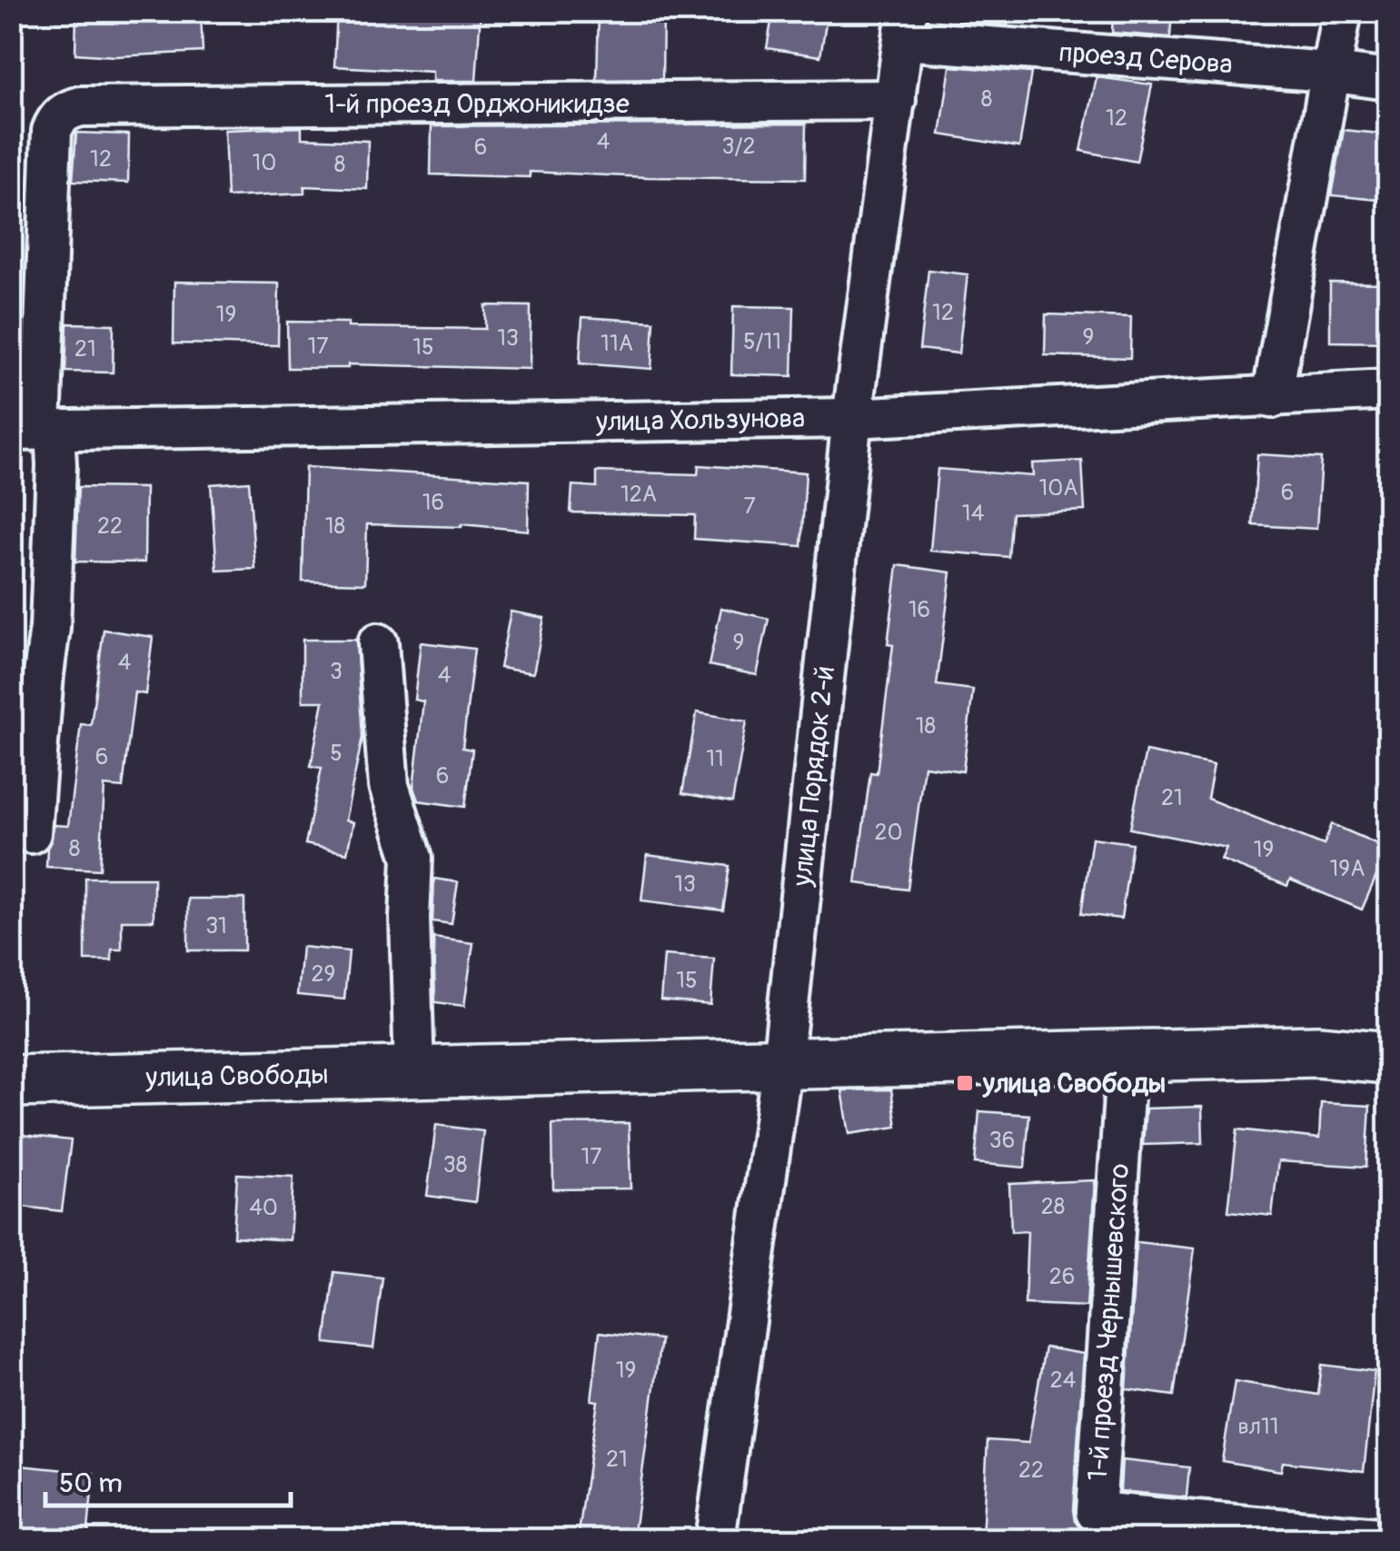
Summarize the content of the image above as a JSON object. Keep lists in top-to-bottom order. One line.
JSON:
{"streets":{"main road":["улица Свободы"],"street":["проезд Серова","1-й проезд Орджоникидзе","улица Хользунова","улица Порядок 2-й","1-й проезд Чернышевского"]},"crossings":[["проезд Серова","улица Порядок 2-й"],["1-й проезд Орджоникидзе","улица Хользунова"],["1-й проезд Орджоникидзе","улица Порядок 2-й"],["улица Хользунова","улица Порядок 2-й"],["улица Порядок 2-й","улица Свободы"],["улица Свободы","1-й проезд Чернышевского"]],"places":{"transit":["улица Свободы"]},"house_numbers":["8","12","4","3/2","6","12","10","8","12","19","9","13","5/11","11А","17","15","21","10А","6","12А","16","7","14","22","18","16","9","4","3","4","18","5","6","11","6","21","20","8","19","19А","13","31","29","15","36","17","38","28","40","26","19","24","вл11","21","22"],"scale_bar":"50 m"}
